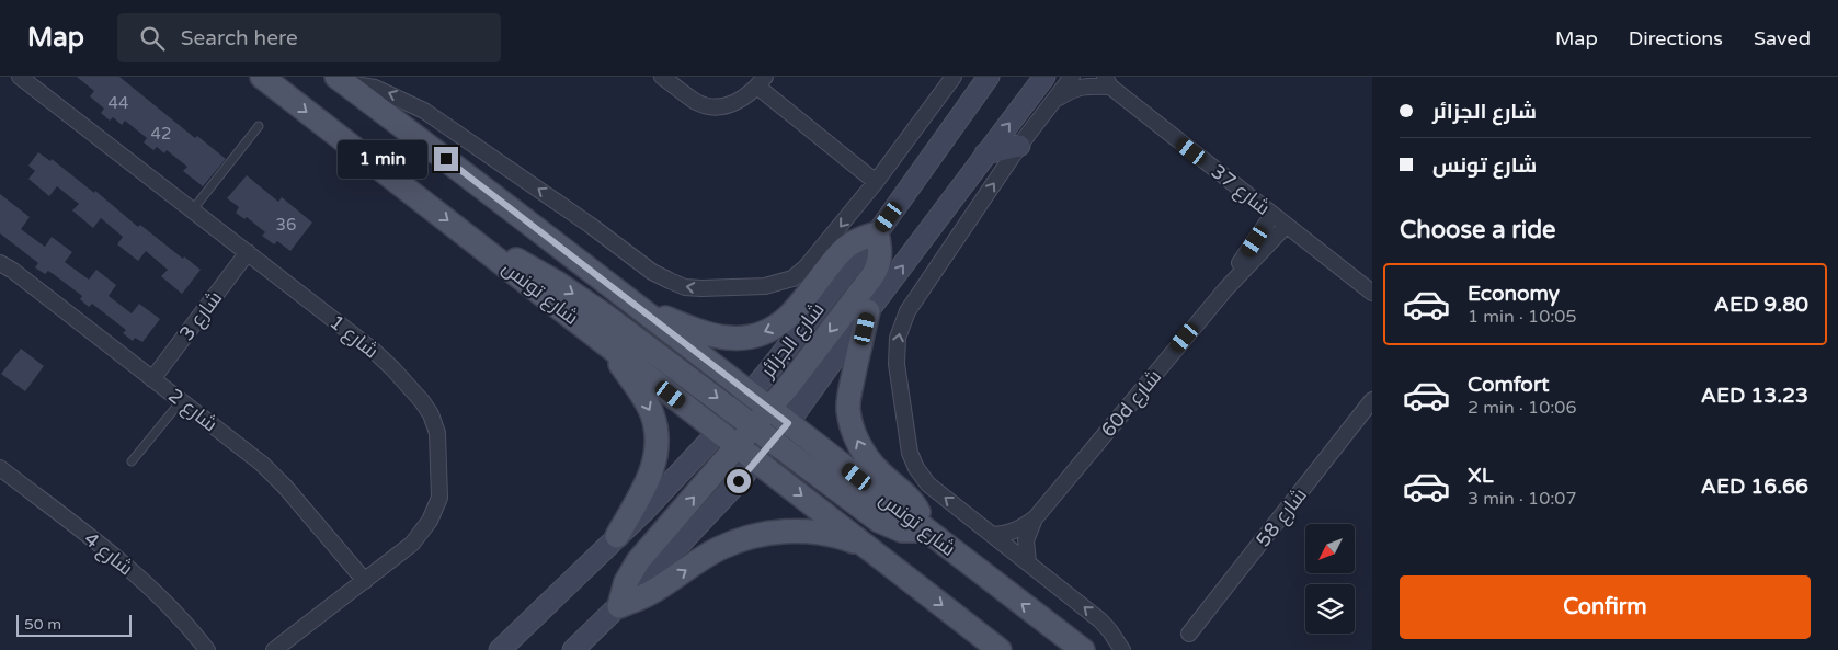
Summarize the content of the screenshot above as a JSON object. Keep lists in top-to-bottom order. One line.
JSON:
{"streets":{"main road":["شارع تونس","شارع الجزائر"],"street":["شارع 37","شارع 3","شارع 1","60d شارع","شارع 2","شارع 58","شارع 4"]},"crossings":[["شارع 37","60d شارع"],["شارع تونس","شارع الجزائر"],["شارع 3","شارع 1"],["شارع 3","شارع 2"],["شارع 1","شارع 2"]],"house_numbers":["44","42","36"],"scale_bar":"50 m","north":"bottom left","page":{"header":"Map","search":"Search here","nav":["Map","Directions","Saved"],"banner":["شارع الجزائر","شارع تونس"],"bubble":"1 min","heading":"Choose a ride","list":[{"name":"Economy","note":"1 min · 10:05","value":"AED 9.80"},{"name":"Comfort","note":"2 min · 10:06","value":"AED 13.23"},{"name":"XL","note":"3 min · 10:07","value":"AED 16.66"}],"buttons":"Confirm","scale":"50 m"}}
